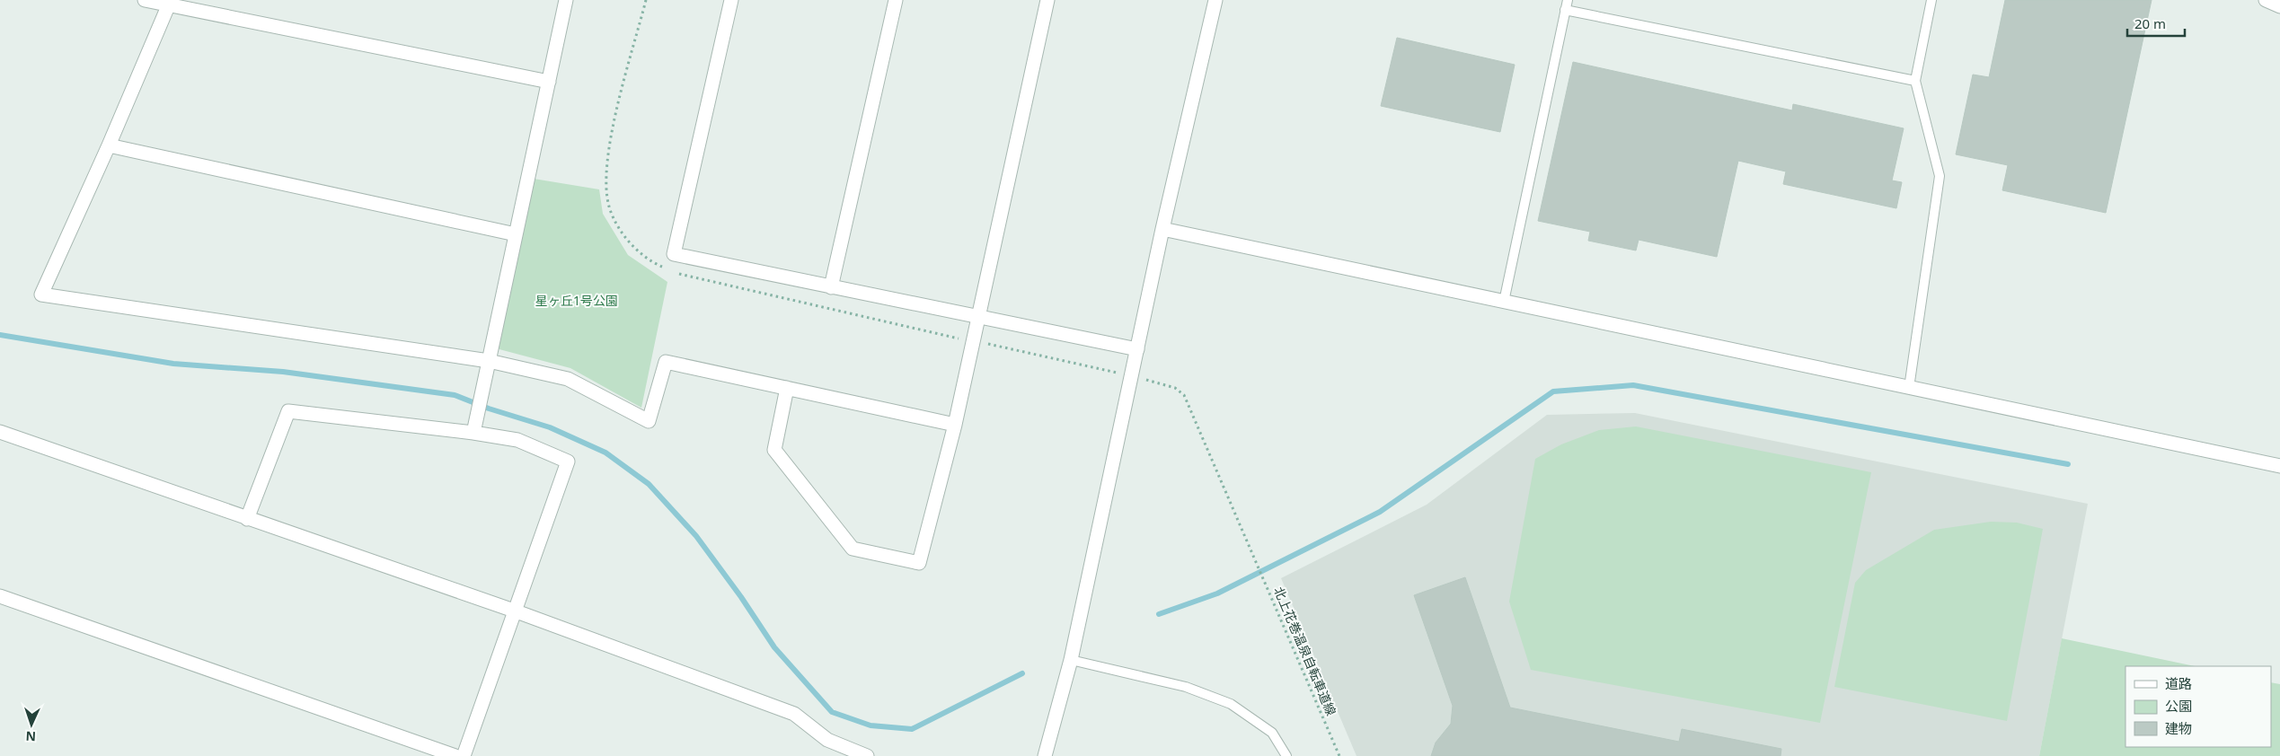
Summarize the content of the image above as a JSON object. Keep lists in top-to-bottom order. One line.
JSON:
{"streets":{"path":["北上花巻温泉自転車道線"]},"parks":["星ヶ丘1号公園"],"legend":["道路","公園","建物"],"scale_bar":"20 m","north":"bottom"}
